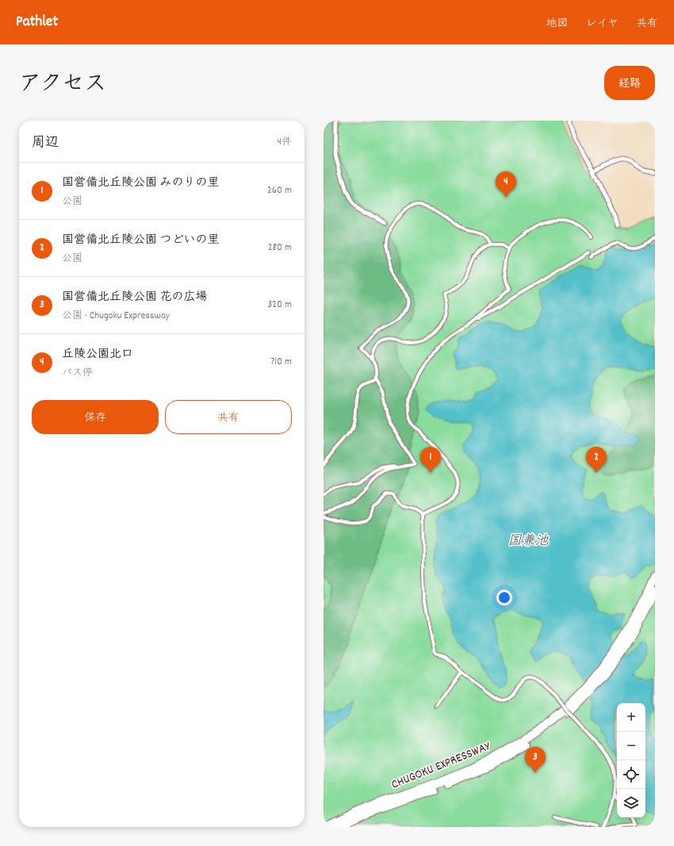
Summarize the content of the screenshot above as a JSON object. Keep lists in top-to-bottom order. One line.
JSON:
{"streets":{"highway":["CHUGOKU EXPRESSWAY"]},"water":["国兼池"],"page":{"header":"Pathlet","nav":["地図","レイヤ","共有"],"title":"アクセス","buttons":["経路",["保存","共有"]],"heading":["周辺","4件"],"list":[{"mark":"1","name":"国営備北丘陵公園 みのりの里","note":"公園","value":"260 m"},{"mark":"2","name":"国営備北丘陵公園 つどいの里","note":"公園","value":"280 m"},{"mark":"3","name":"国営備北丘陵公園 花の広場","note":"公園 · Chugoku Expressway","value":"320 m"},{"mark":"4","name":"丘陵公園北口","note":"バス停","value":"710 m"}],"pins":["4","1","2","3"],"map_buttons":["+","−"]}}
